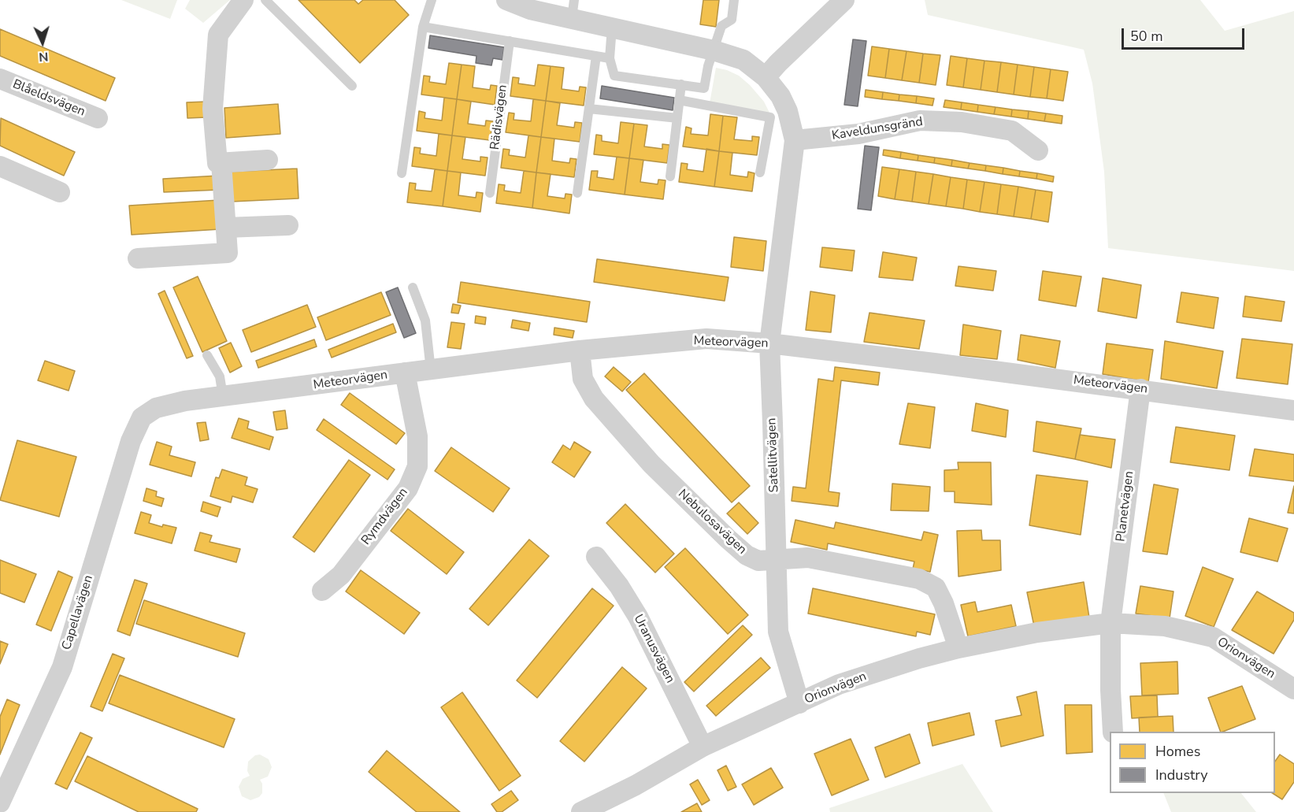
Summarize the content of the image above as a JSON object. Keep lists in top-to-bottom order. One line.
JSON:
{"streets":{"street":["Blåeldsvägen","Kaveldunsgränd","Meteorvägen","Satellitvägen","Planetvägen","Rymdvägen","Nebulosavägen","Capellavägen","Uranusvägen","Orionvägen"],"lane":["Rädisvägen"]},"crossings":[["Kaveldunsgränd","Satellitvägen"],["Meteorvägen","Satellitvägen"],["Meteorvägen","Planetvägen"],["Meteorvägen","Rymdvägen"],["Meteorvägen","Nebulosavägen"],["Meteorvägen","Capellavägen"],["Satellitvägen","Nebulosavägen"],["Satellitvägen","Orionvägen"],["Planetvägen","Orionvägen"],["Nebulosavägen","Orionvägen"],["Uranusvägen","Orionvägen"]],"legend":["Homes","Industry"],"scale_bar":"50 m","north":"bottom"}
